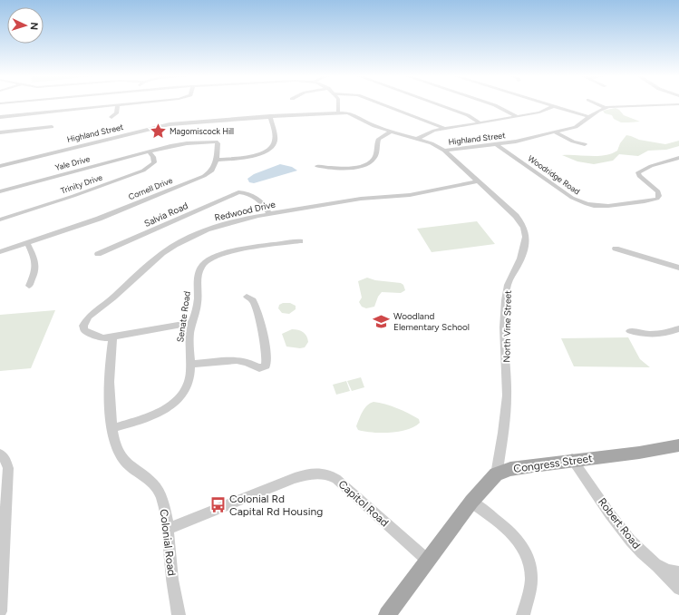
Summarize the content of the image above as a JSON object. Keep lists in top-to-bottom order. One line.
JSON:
{"streets":{"main road":["Congress Street"],"street":["Highland Street","Yale Drive","Woodridge Road","Trinity Drive","Cornell Drive","Redwood Drive","Salvia Road","Senate Road","North Vine Street","Capitol Road","Robert Road","Colonial Road"]},"crossings":[["Highland Street","Woodridge Road"],["Highland Street","North Vine Street"],["Yale Drive","Trinity Drive"],["Redwood Drive","Salvia Road"],["Redwood Drive","North Vine Street"],["Redwood Drive","Colonial Road"],["Senate Road","Colonial Road"],["North Vine Street","Congress Street"],["Congress Street","Capitol Road"],["Congress Street","Robert Road"],["Capitol Road","Colonial Road"]],"places":{"place":["Magomiscock Hill"],"school or university":["Woodland Elementary School"],"bus stop":["Colonial Rd Capital Rd Housing"]},"north":"right"}
